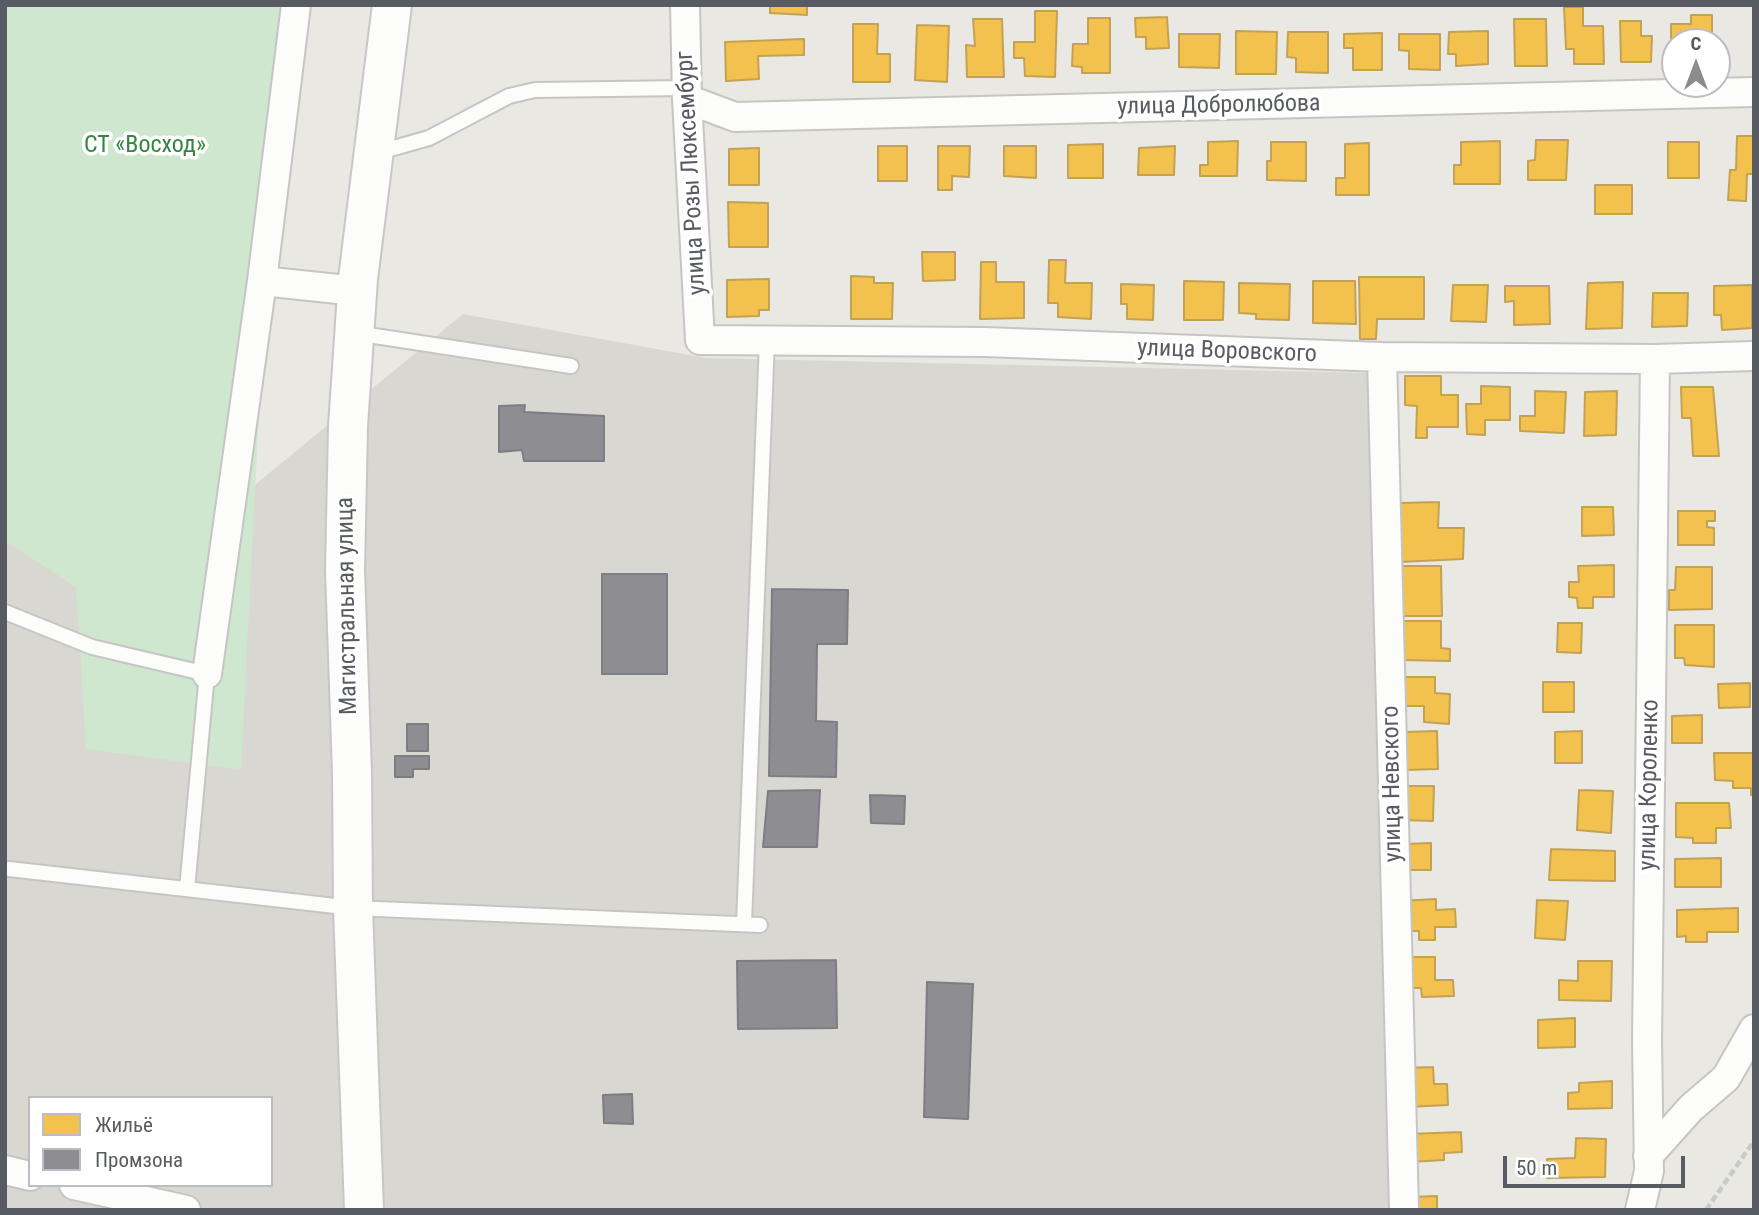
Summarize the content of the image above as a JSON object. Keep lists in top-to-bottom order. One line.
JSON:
{"streets":{"main road":["Магистральная улица"],"street":["улица Добролюбова","улица Розы Люксембург","улица Воровского","улица Невского","улица Короленко"]},"crossings":[["улица Добролюбова","улица Розы Люксембург"],["улица Розы Люксембург","улица Воровского"],["улица Воровского","улица Невского"],["улица Воровского","улица Короленко"]],"parks":["СТ «Восход»"],"legend":["Жильё","Промзона"],"scale_bar":"50 m","north":"top"}
